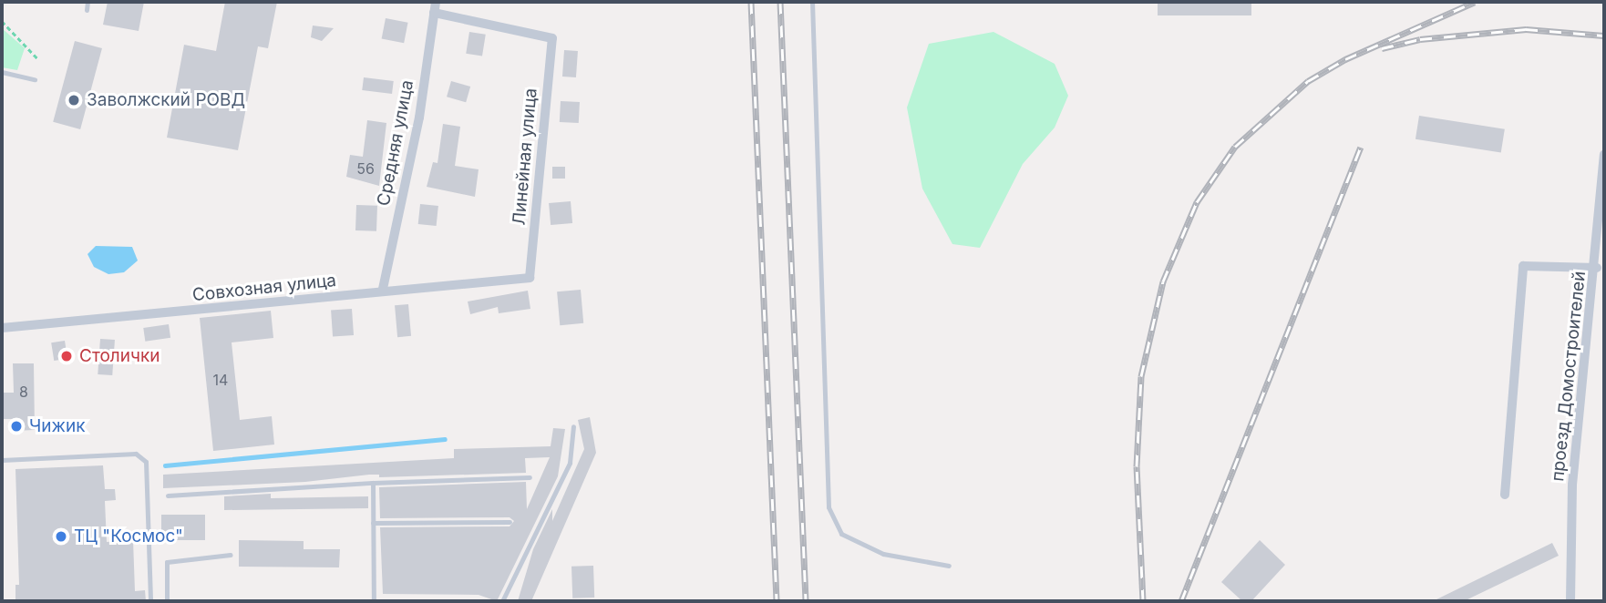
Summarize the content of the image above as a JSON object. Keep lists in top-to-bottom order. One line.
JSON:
{"streets":{"street":["Средняя улица","Линейная улица","Совхозная улица","проезд Домостроителей"]},"crossings":[["Средняя улица","Линейная улица"],["Средняя улица","Совхозная улица"],["Линейная улица","Совхозная улица"]],"places":["Заволжский РОВД","Столички","Чижик","ТЦ \"Космос\""],"house_numbers":["56","14","8"]}
